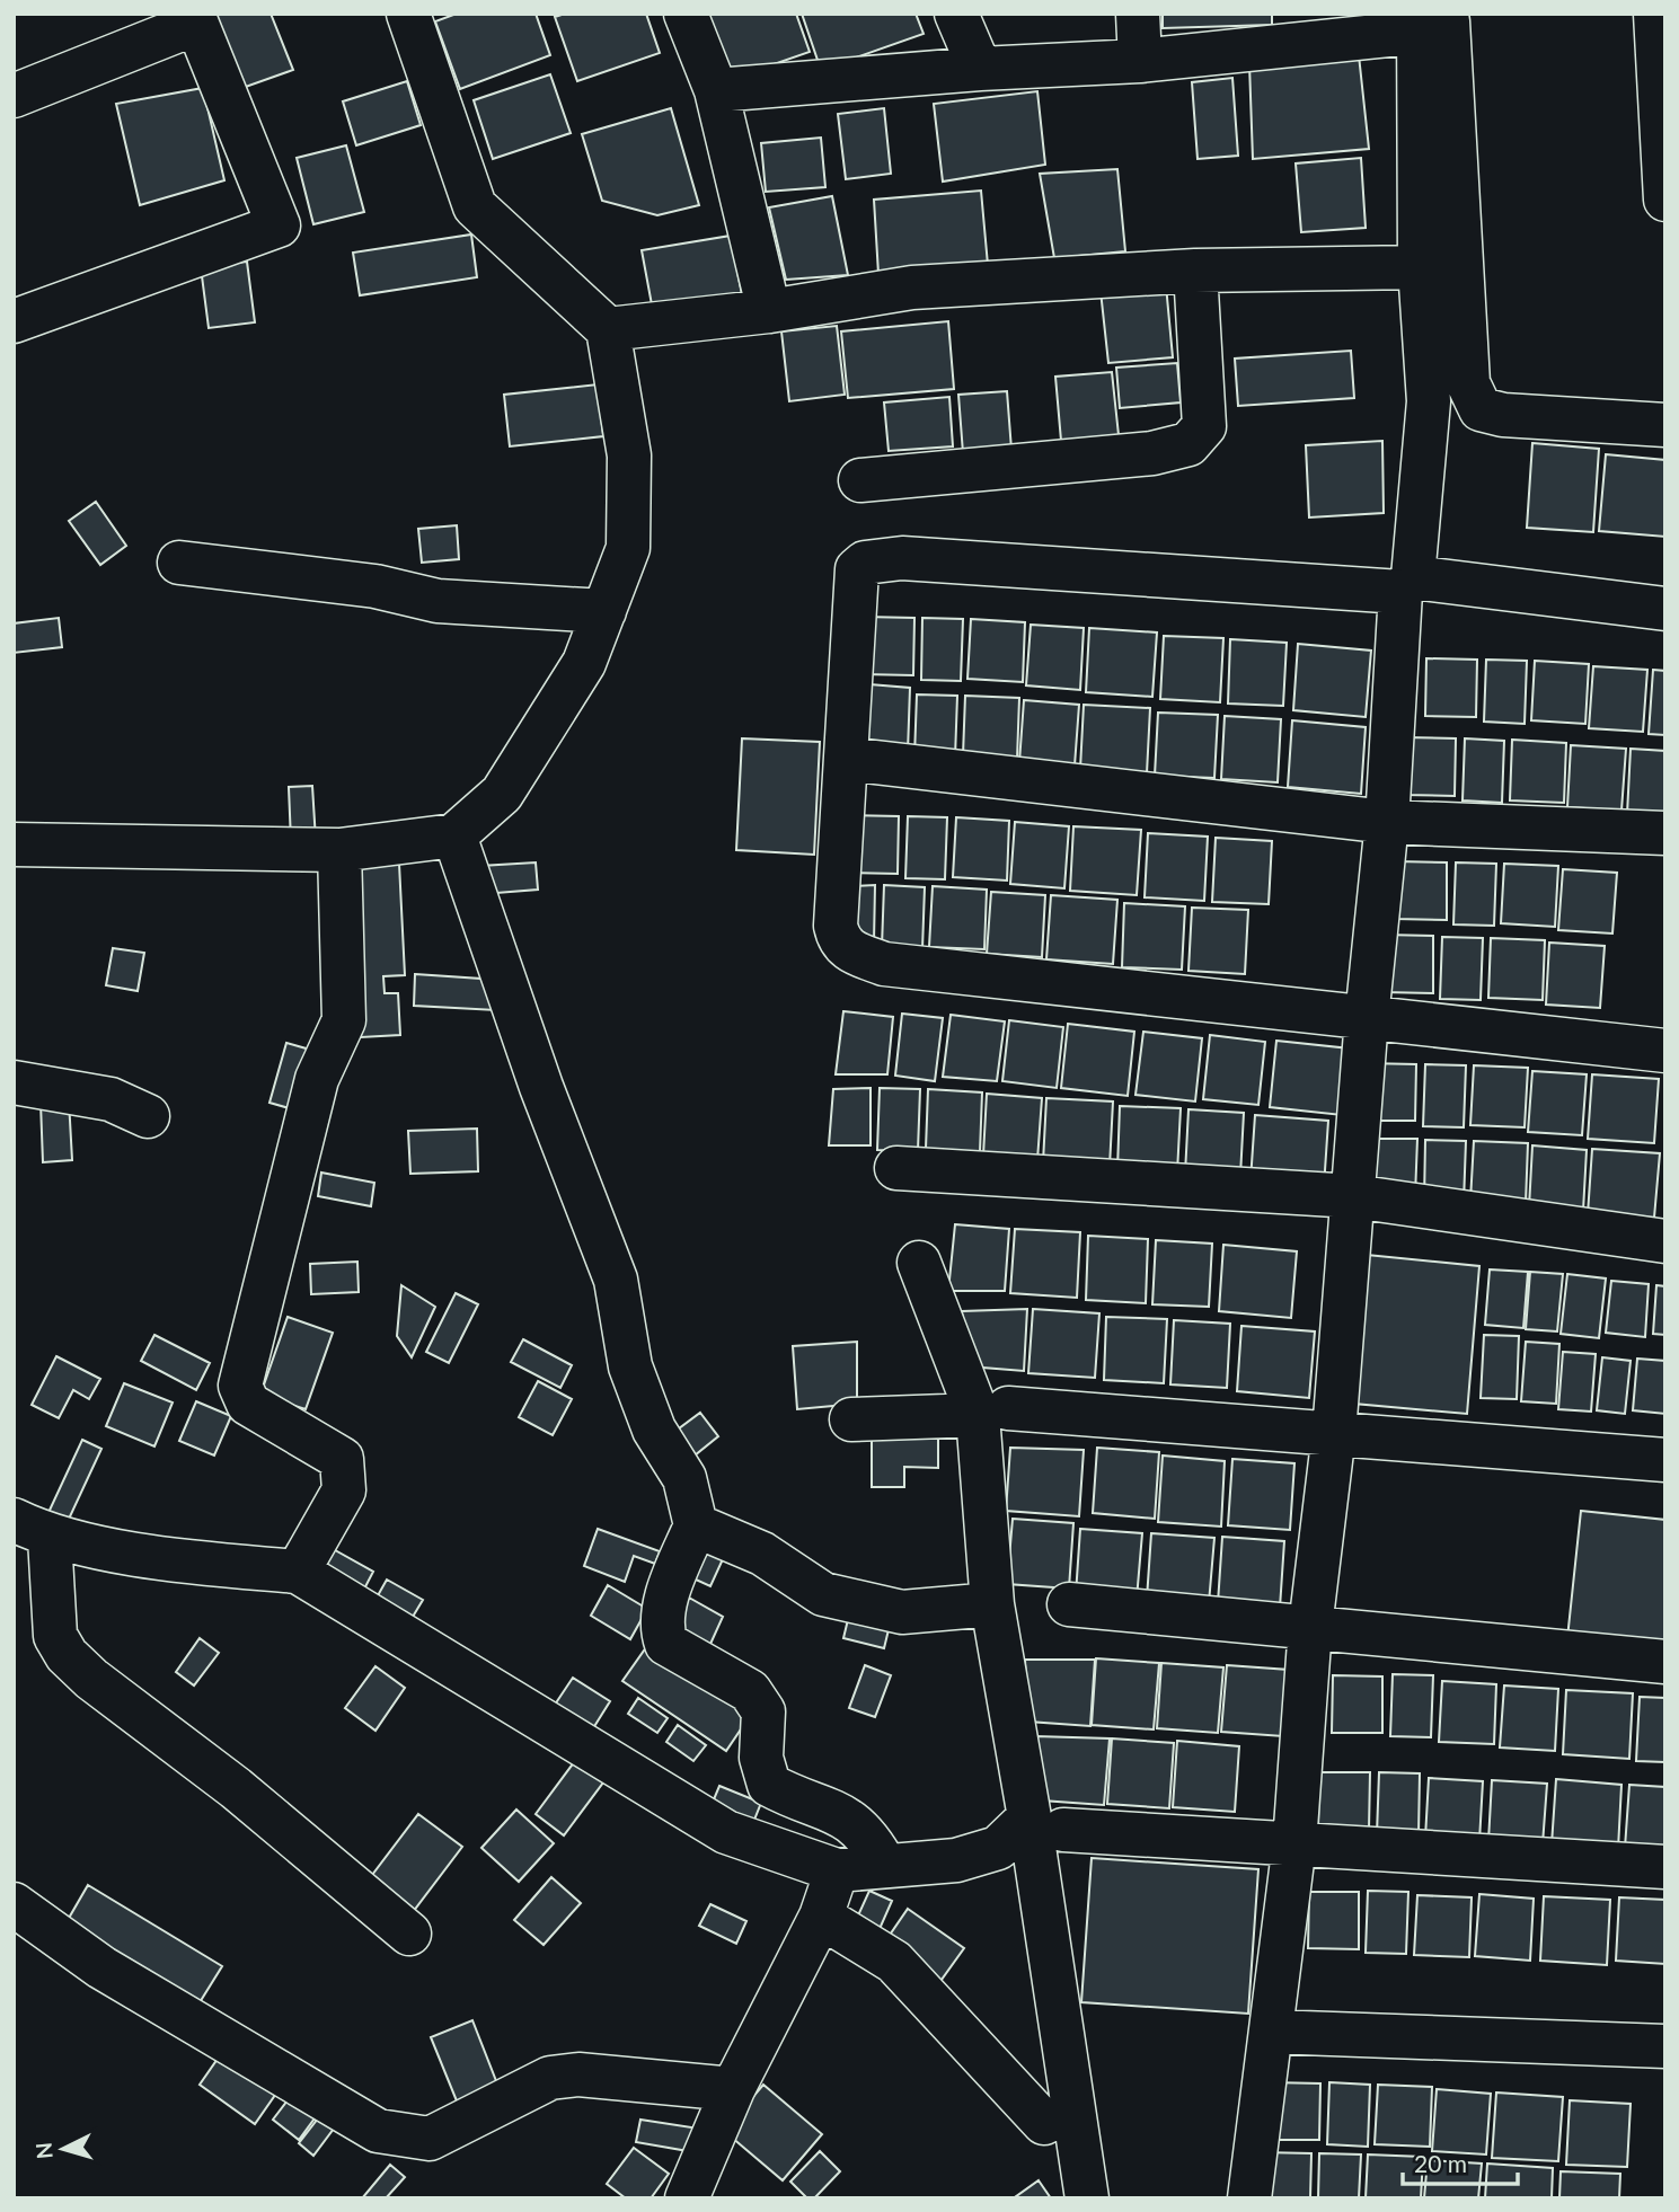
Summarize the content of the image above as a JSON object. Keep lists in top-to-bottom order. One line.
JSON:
{"scale_bar":"20 m","north":"left"}
